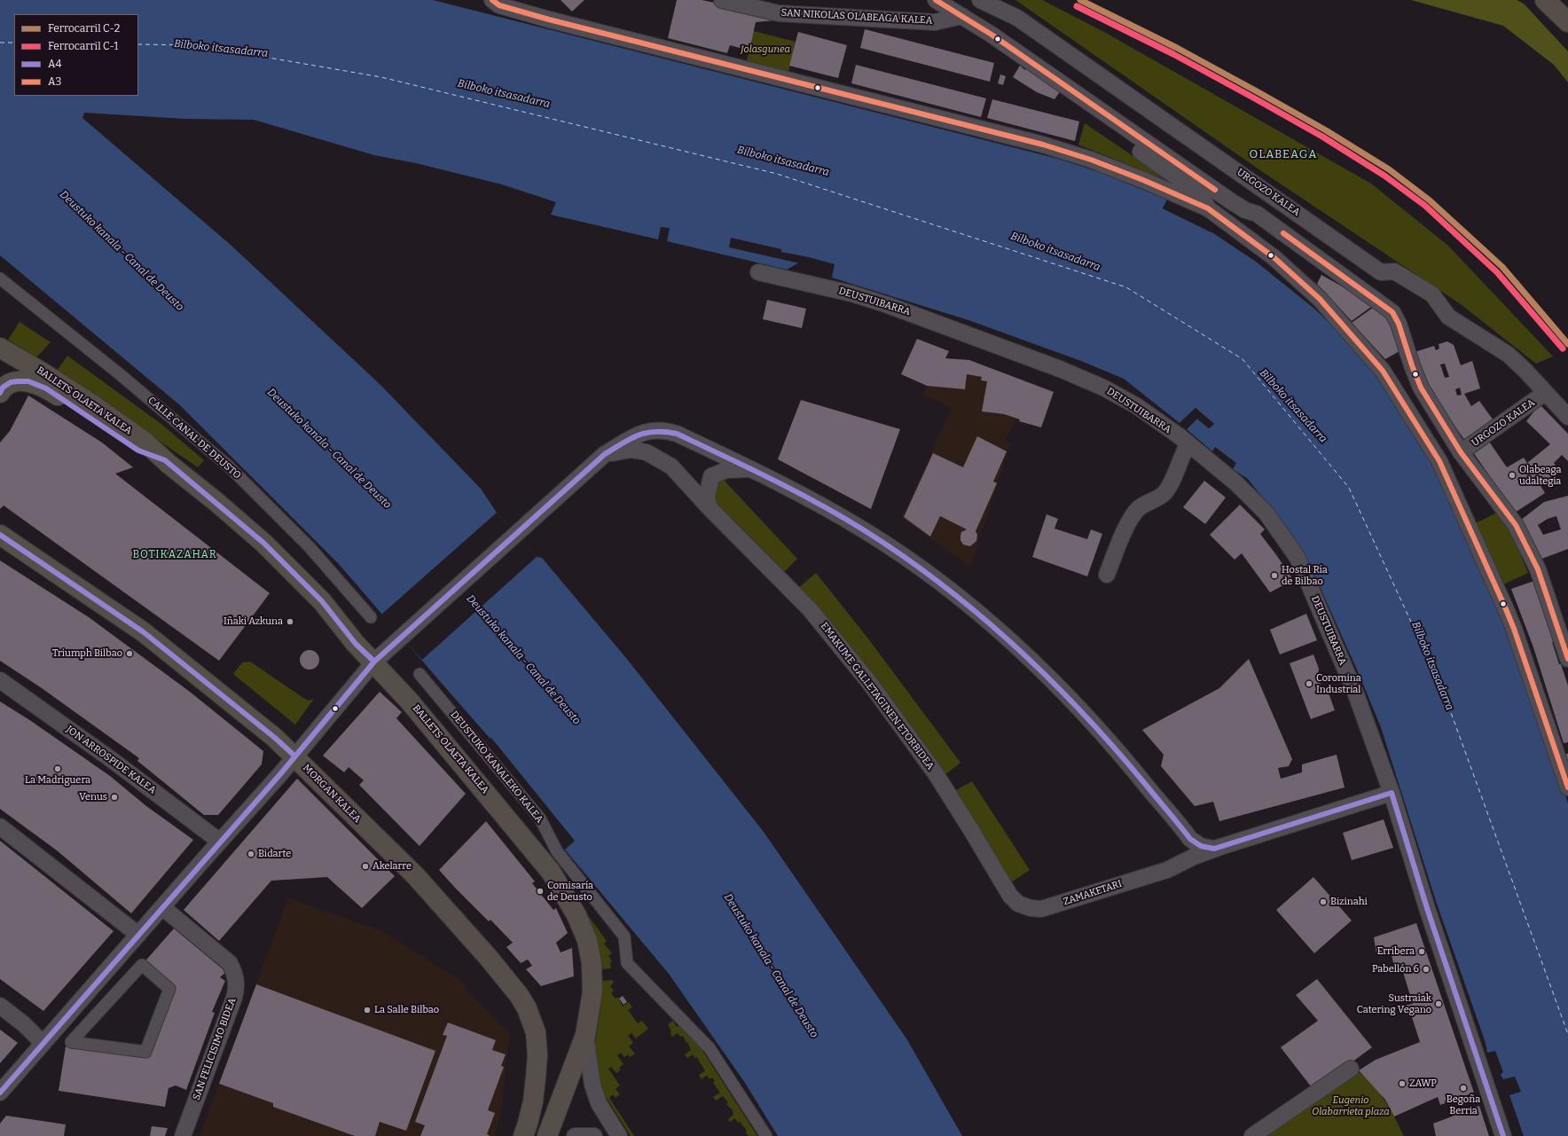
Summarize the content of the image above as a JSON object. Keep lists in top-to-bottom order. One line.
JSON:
{"streets":{"main road":["BALLETS OLAETA KALEA","MORGAN KALEA"],"street":["SAN NIKOLAS OLABEAGA KALEA","URGOZO KALEA","DEUSTUIBARRA","CALLE CANAL DE DEUSTO","EMAKUME GALLETAGINEN ETORBIDEA","JON ARROSPIDE KALEA","DEUSTUKO KANALEKO KALEA","ZAMAKETARI","SAN FELICISIMO BIDEA"]},"crossings":[["DEUSTUIBARRA","ZAMAKETARI"],["EMAKUME GALLETAGINEN ETORBIDEA","ZAMAKETARI"]],"districts":["OLABEAGA","BOTIKAZAHAR"],"water":["Bilboko itsasadarra","Deustuko kanala - Canal de Deusto"],"parks":["Jolasgunea","Eugenio Olabarrieta plaza"],"places":["Olabeaga udaltegia","Hostal Ría de Bilbao","Iñaki Azkuna","Triumph Bilbao","Coromina Industrial","La Madriguera","Venus","Bidarte","Akelarre","Comisaría de Deusto","Bizinahi","Erribera","Pabellón 6","Sustraiak Catering Vegano","La Salle Bilbao","ZAWP","Begoña Berria"],"lines":["rail line C-2","transit line A3","rail line C-1","transit line A4"],"legend":["Ferrocarril C-2","Ferrocarril C-1","A4","A3"]}
